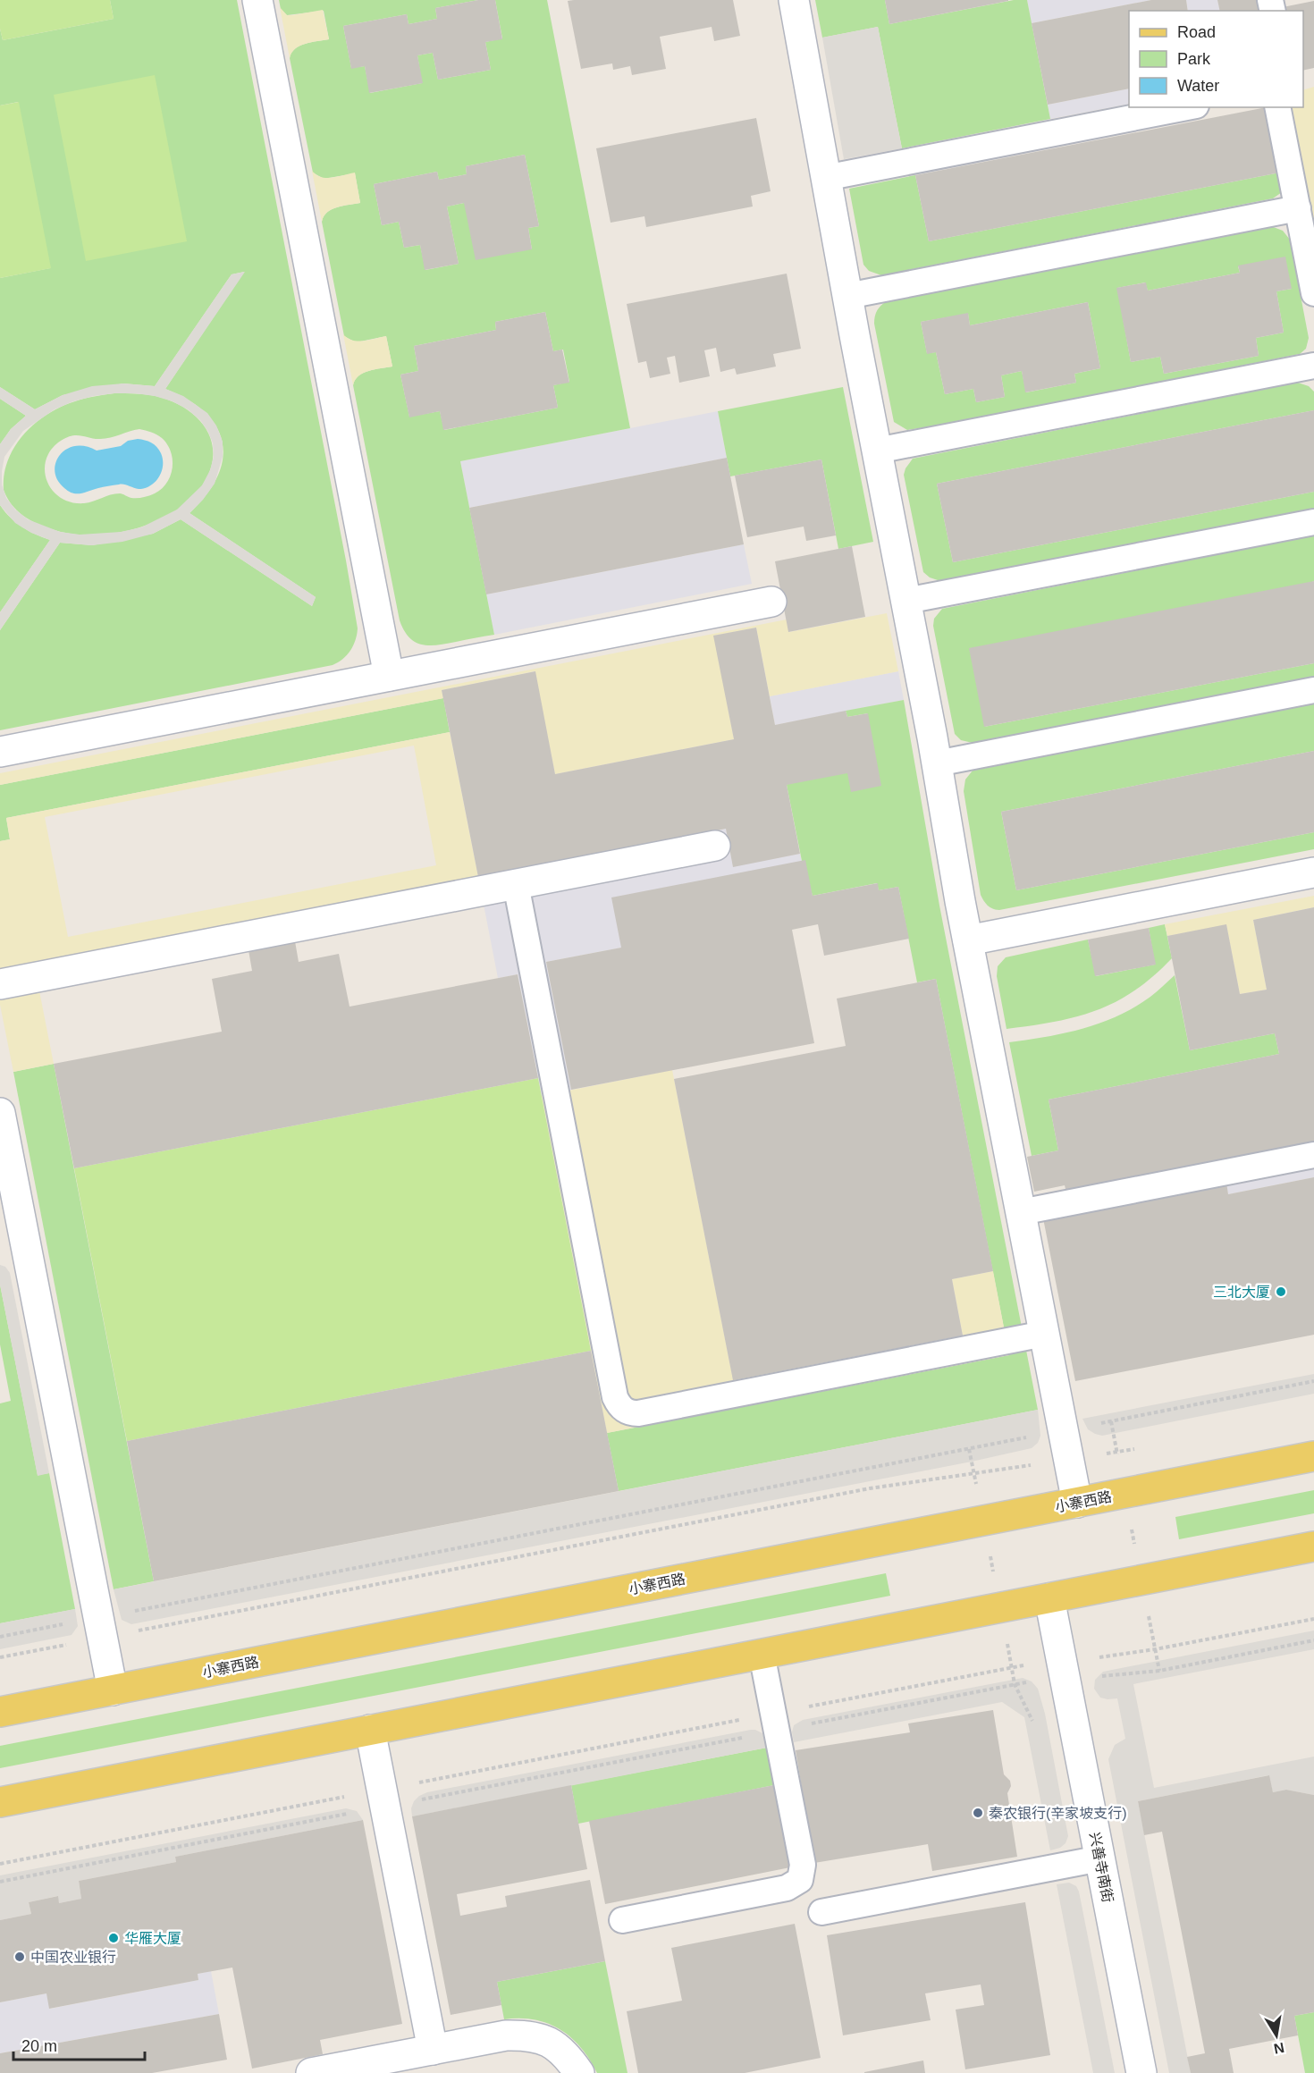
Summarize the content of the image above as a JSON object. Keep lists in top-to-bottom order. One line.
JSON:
{"streets":{"main road":["小寨西路"],"street":["兴善寺南街"]},"places":["三北大厦","秦农银行(辛家坡支行)","华雁大厦","中国农业银行"],"legend":["Road","Park","Water"],"scale_bar":"20 m","north":"bottom"}
